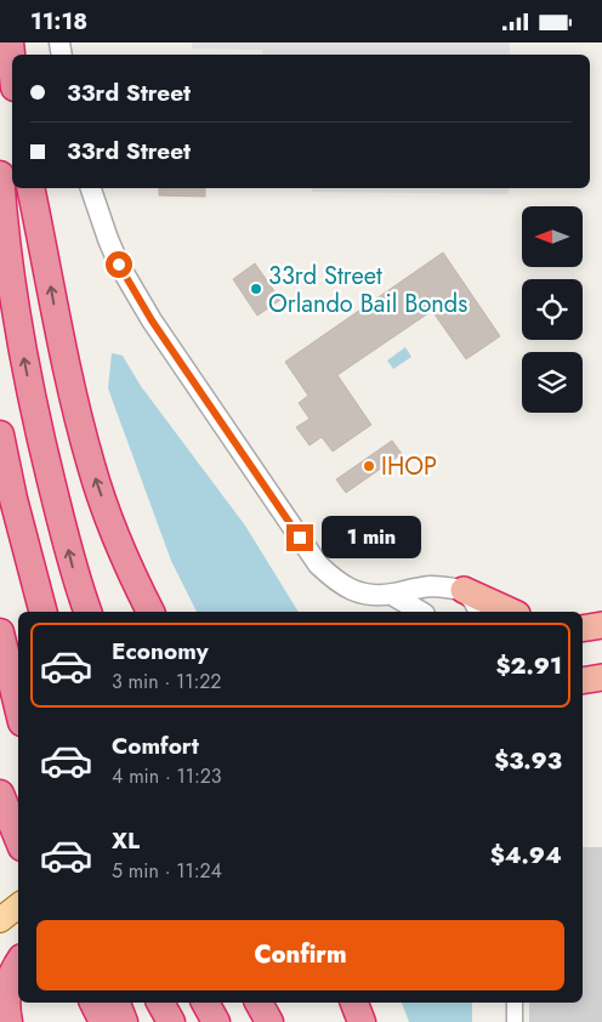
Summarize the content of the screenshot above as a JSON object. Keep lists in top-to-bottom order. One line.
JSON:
{"places":["33rd Street Orlando Bail Bonds","IHOP"],"north":"left","page":{"status":"11:18","banner":["33rd Street","33rd Street"],"bubble":"1 min","list":[{"name":"Economy","note":"3 min · 11:22","value":"$2.91"},{"name":"Comfort","note":"4 min · 11:23","value":"$3.93"},{"name":"XL","note":"5 min · 11:24","value":"$4.94"}],"buttons":"Confirm"}}
